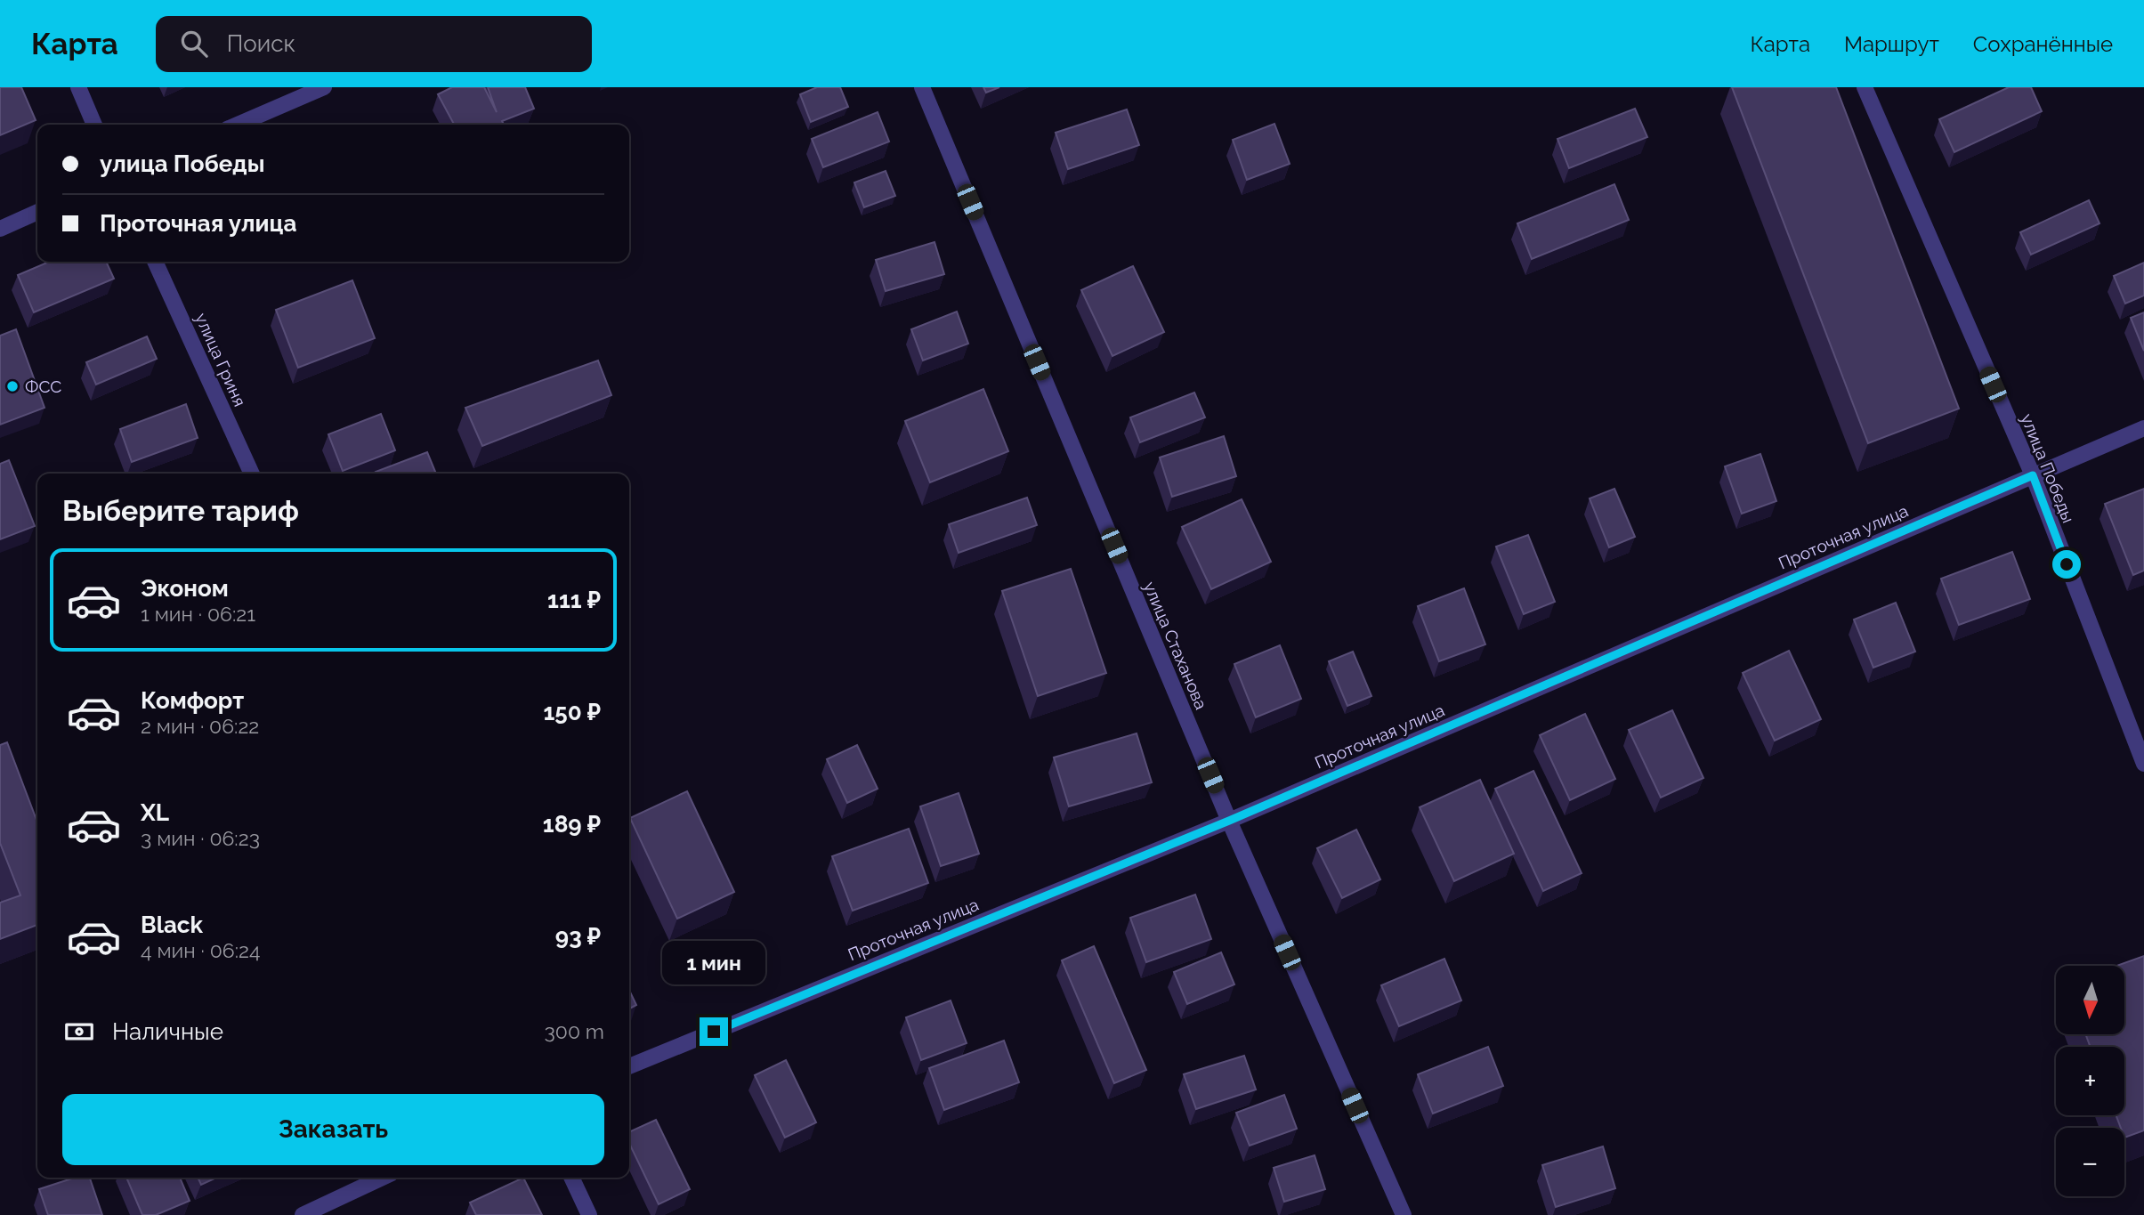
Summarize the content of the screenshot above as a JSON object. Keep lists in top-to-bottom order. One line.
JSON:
{"streets":{"street":["улица Гриня","улица Победы","Проточная улица","улица Стаханова"]},"crossings":[["улица Победы","Проточная улица"],["Проточная улица","улица Стаханова"]],"places":["ФСС"],"north":"bottom","page":{"header":"Карта","search":"Поиск","nav":["Карта","Маршрут","Сохранённые"],"banner":["улица Победы","Проточная улица"],"heading":"Выберите тариф","list":[{"name":"Эконом","note":"1 мин · 06:21","value":"111 ₽"},{"name":"Комфорт","note":"2 мин · 06:22","value":"150 ₽"},{"name":"XL","note":"3 мин · 06:23","value":"189 ₽"},{"name":"Black","note":"4 мин · 06:24","value":"93 ₽"}],"bubble":"1 мин","map_buttons":["+","−"],"pay":["Наличные","300 m"],"buttons":"Заказать"}}
